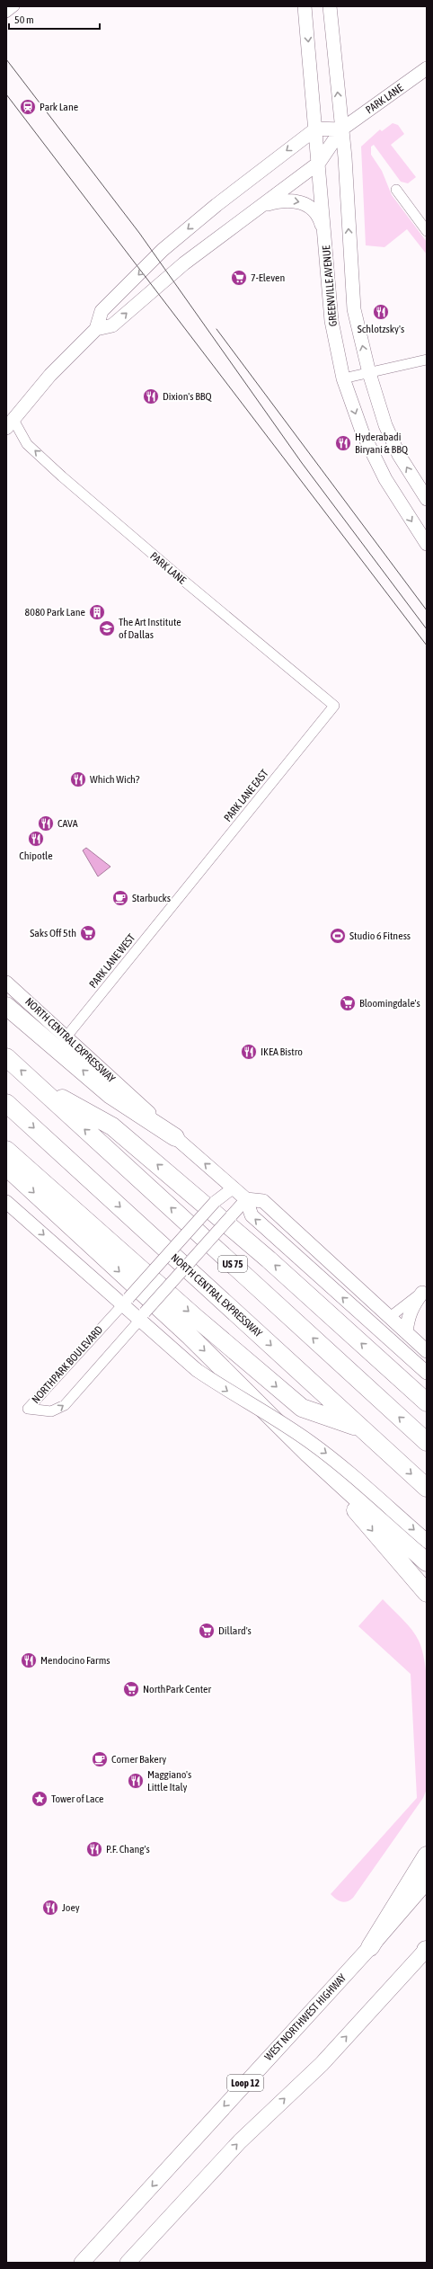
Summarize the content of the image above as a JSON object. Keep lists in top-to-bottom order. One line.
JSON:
{"streets":{"highway":["NORTH CENTRAL EXPRESSWAY","US 75"],"main road":["PARK LANE","GREENVILLE AVENUE","WEST NORTHWEST HIGHWAY","Loop 12"],"street":["PARK LANE EAST","PARK LANE WEST","NORTHPARK BOULEVARD"]},"crossings":[["PARK LANE","GREENVILLE AVENUE"],["PARK LANE","PARK LANE EAST"],["PARK LANE EAST","PARK LANE WEST"],["PARK LANE WEST","NORTH CENTRAL EXPRESSWAY"],["NORTH CENTRAL EXPRESSWAY","NORTHPARK BOULEVARD"]],"places":{"station":["Park Lane"],"supermarket":["7-Eleven","Saks Off 5th","Bloomingdale's","Dillard's","NorthPark Center"],"restaurant":["Schlotzsky's","Dixion's BBQ","Hyderabadi Biryani & BBQ","Which Wich?","CAVA","Chipotle","IKEA Bistro","Mendocino Farms","Maggiano's Little Italy","P.F. Chang's","Joey"],"building":["8080 Park Lane"],"school or university":["The Art Institute of Dallas"],"cafe":["Starbucks","Corner Bakery"],"sports":["Studio 6 Fitness"],"place":["Tower of Lace"]},"scale_bar":"50 m"}
